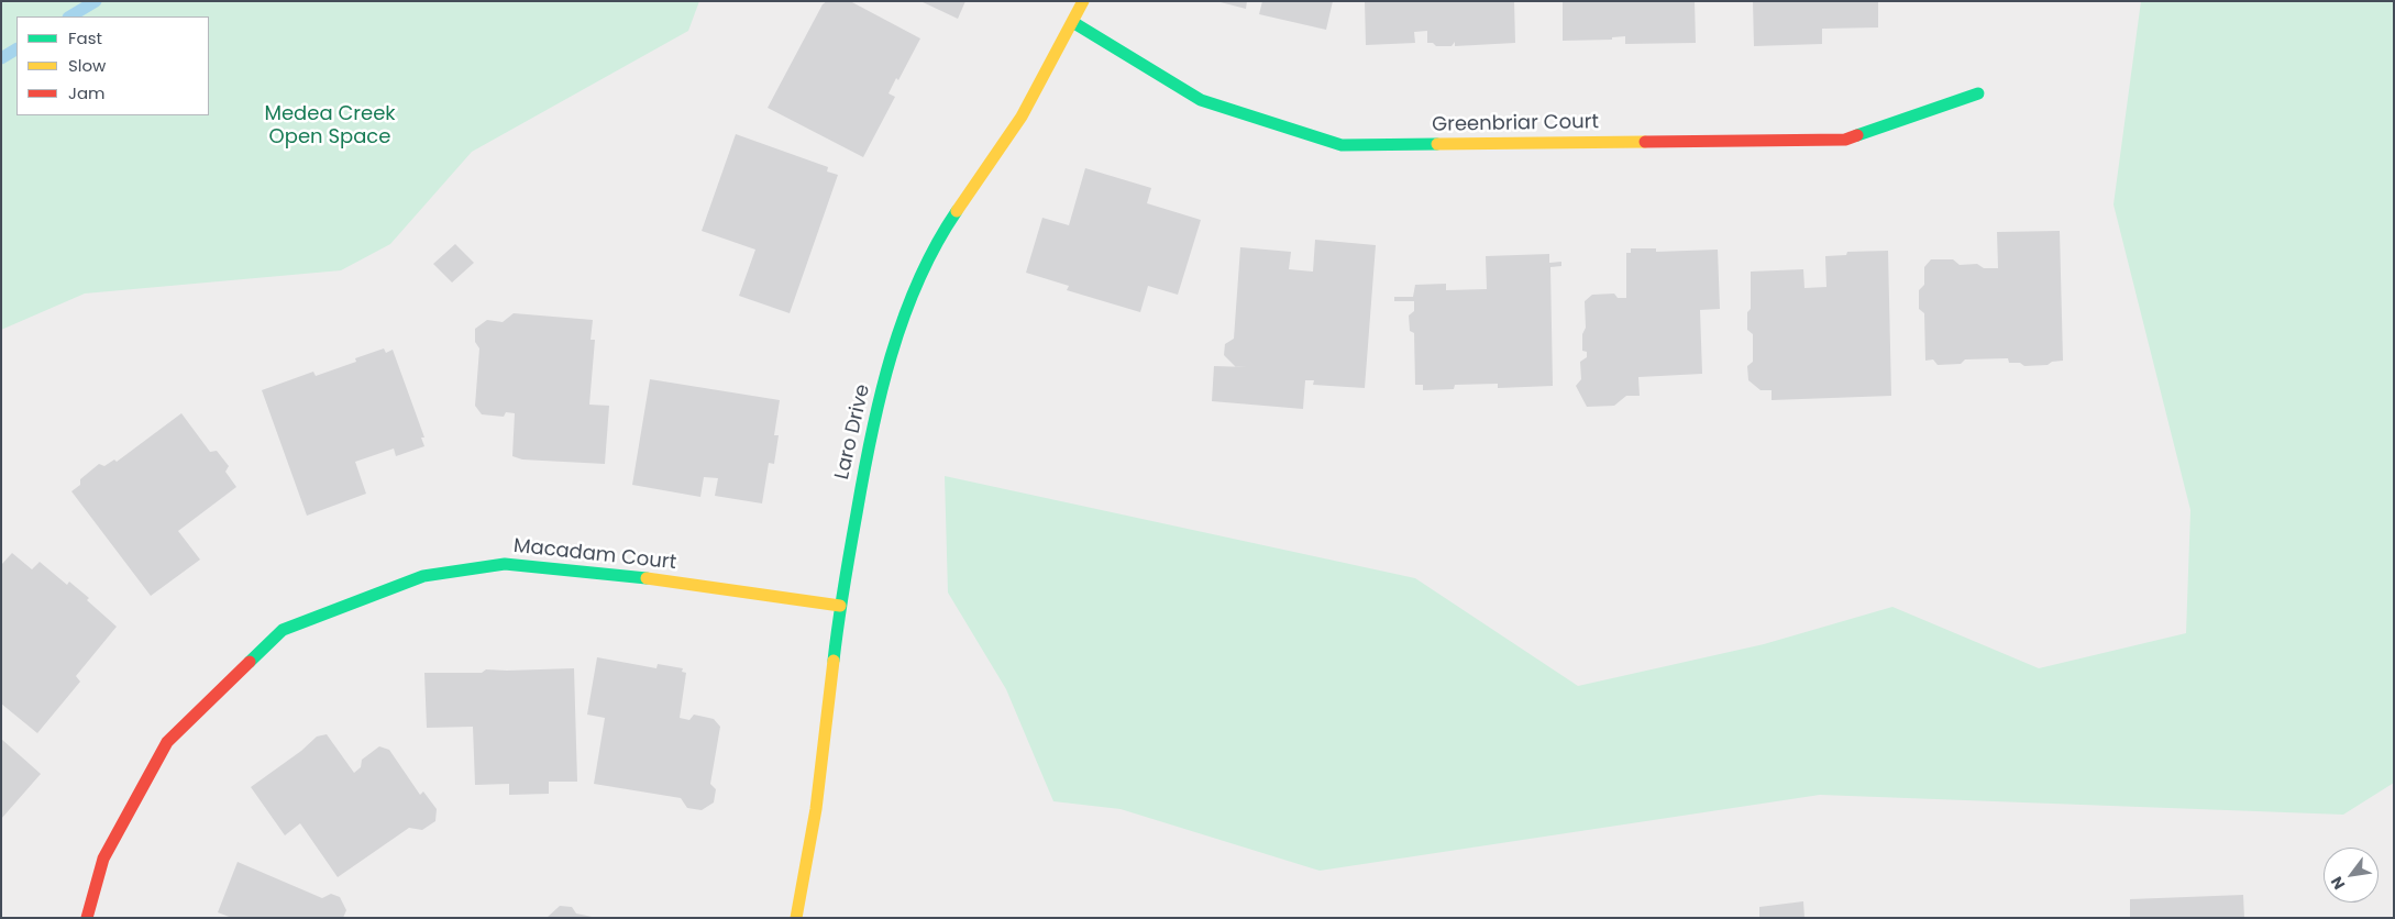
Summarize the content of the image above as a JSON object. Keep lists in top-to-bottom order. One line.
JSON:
{"streets":{"street":["Greenbriar Court","Laro Drive","Macadam Court"]},"crossings":[["Greenbriar Court","Laro Drive"],["Laro Drive","Macadam Court"]],"parks":["Medea Creek Open Space"],"legend":["Fast","Slow","Jam"],"north":"bottom left"}
